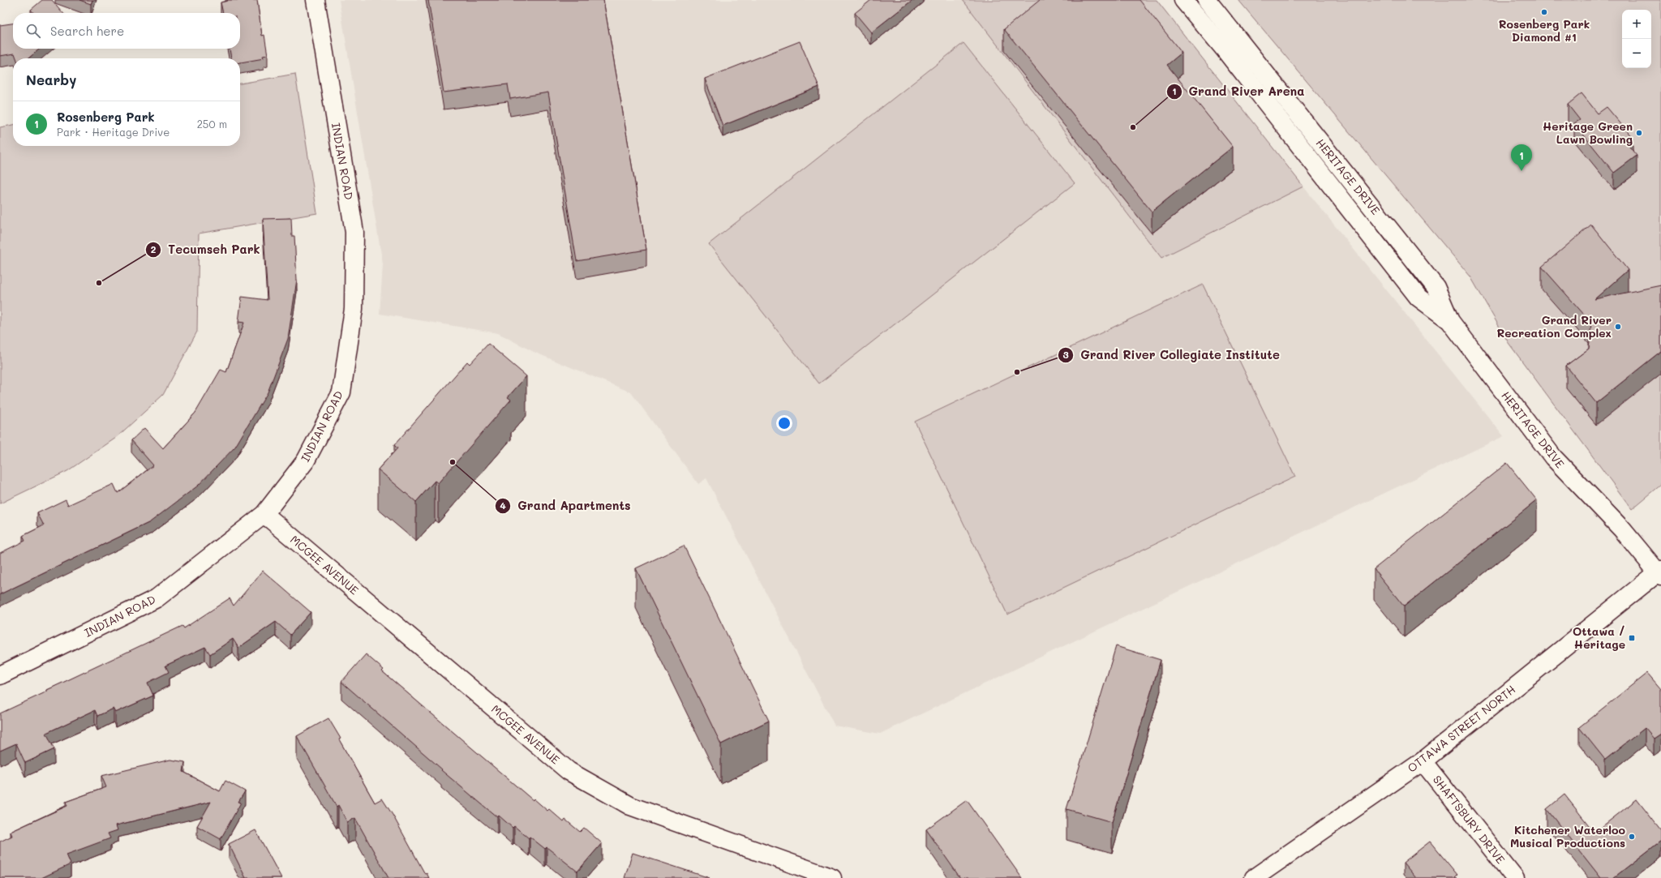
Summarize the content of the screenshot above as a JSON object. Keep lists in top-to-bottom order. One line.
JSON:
{"streets":{"street":["INDIAN ROAD","HERITAGE DRIVE","MCGEE AVENUE","OTTAWA STREET NORTH","SHAFTSBURY DRIVE"]},"crossings":[["INDIAN ROAD","MCGEE AVENUE"],["HERITAGE DRIVE","OTTAWA STREET NORTH"],["OTTAWA STREET NORTH","SHAFTSBURY DRIVE"]],"places":{"other":["Rosenberg Park Diamond #1","Grand River Arena","Heritage Green Lawn Bowling","Tecumseh Park","Grand River Recreation Complex","Grand River Collegiate Institute","Grand Apartments","Kitchener Waterloo Musical Productions"],"transit":["Ottawa / Heritage"]},"page":{"map_buttons":["+","−"],"search":"Search here","heading":"Nearby","list":[{"mark":"1","name":"Rosenberg Park","note":"Park · Heritage Drive","value":"250 m"}],"pins":"1"}}
